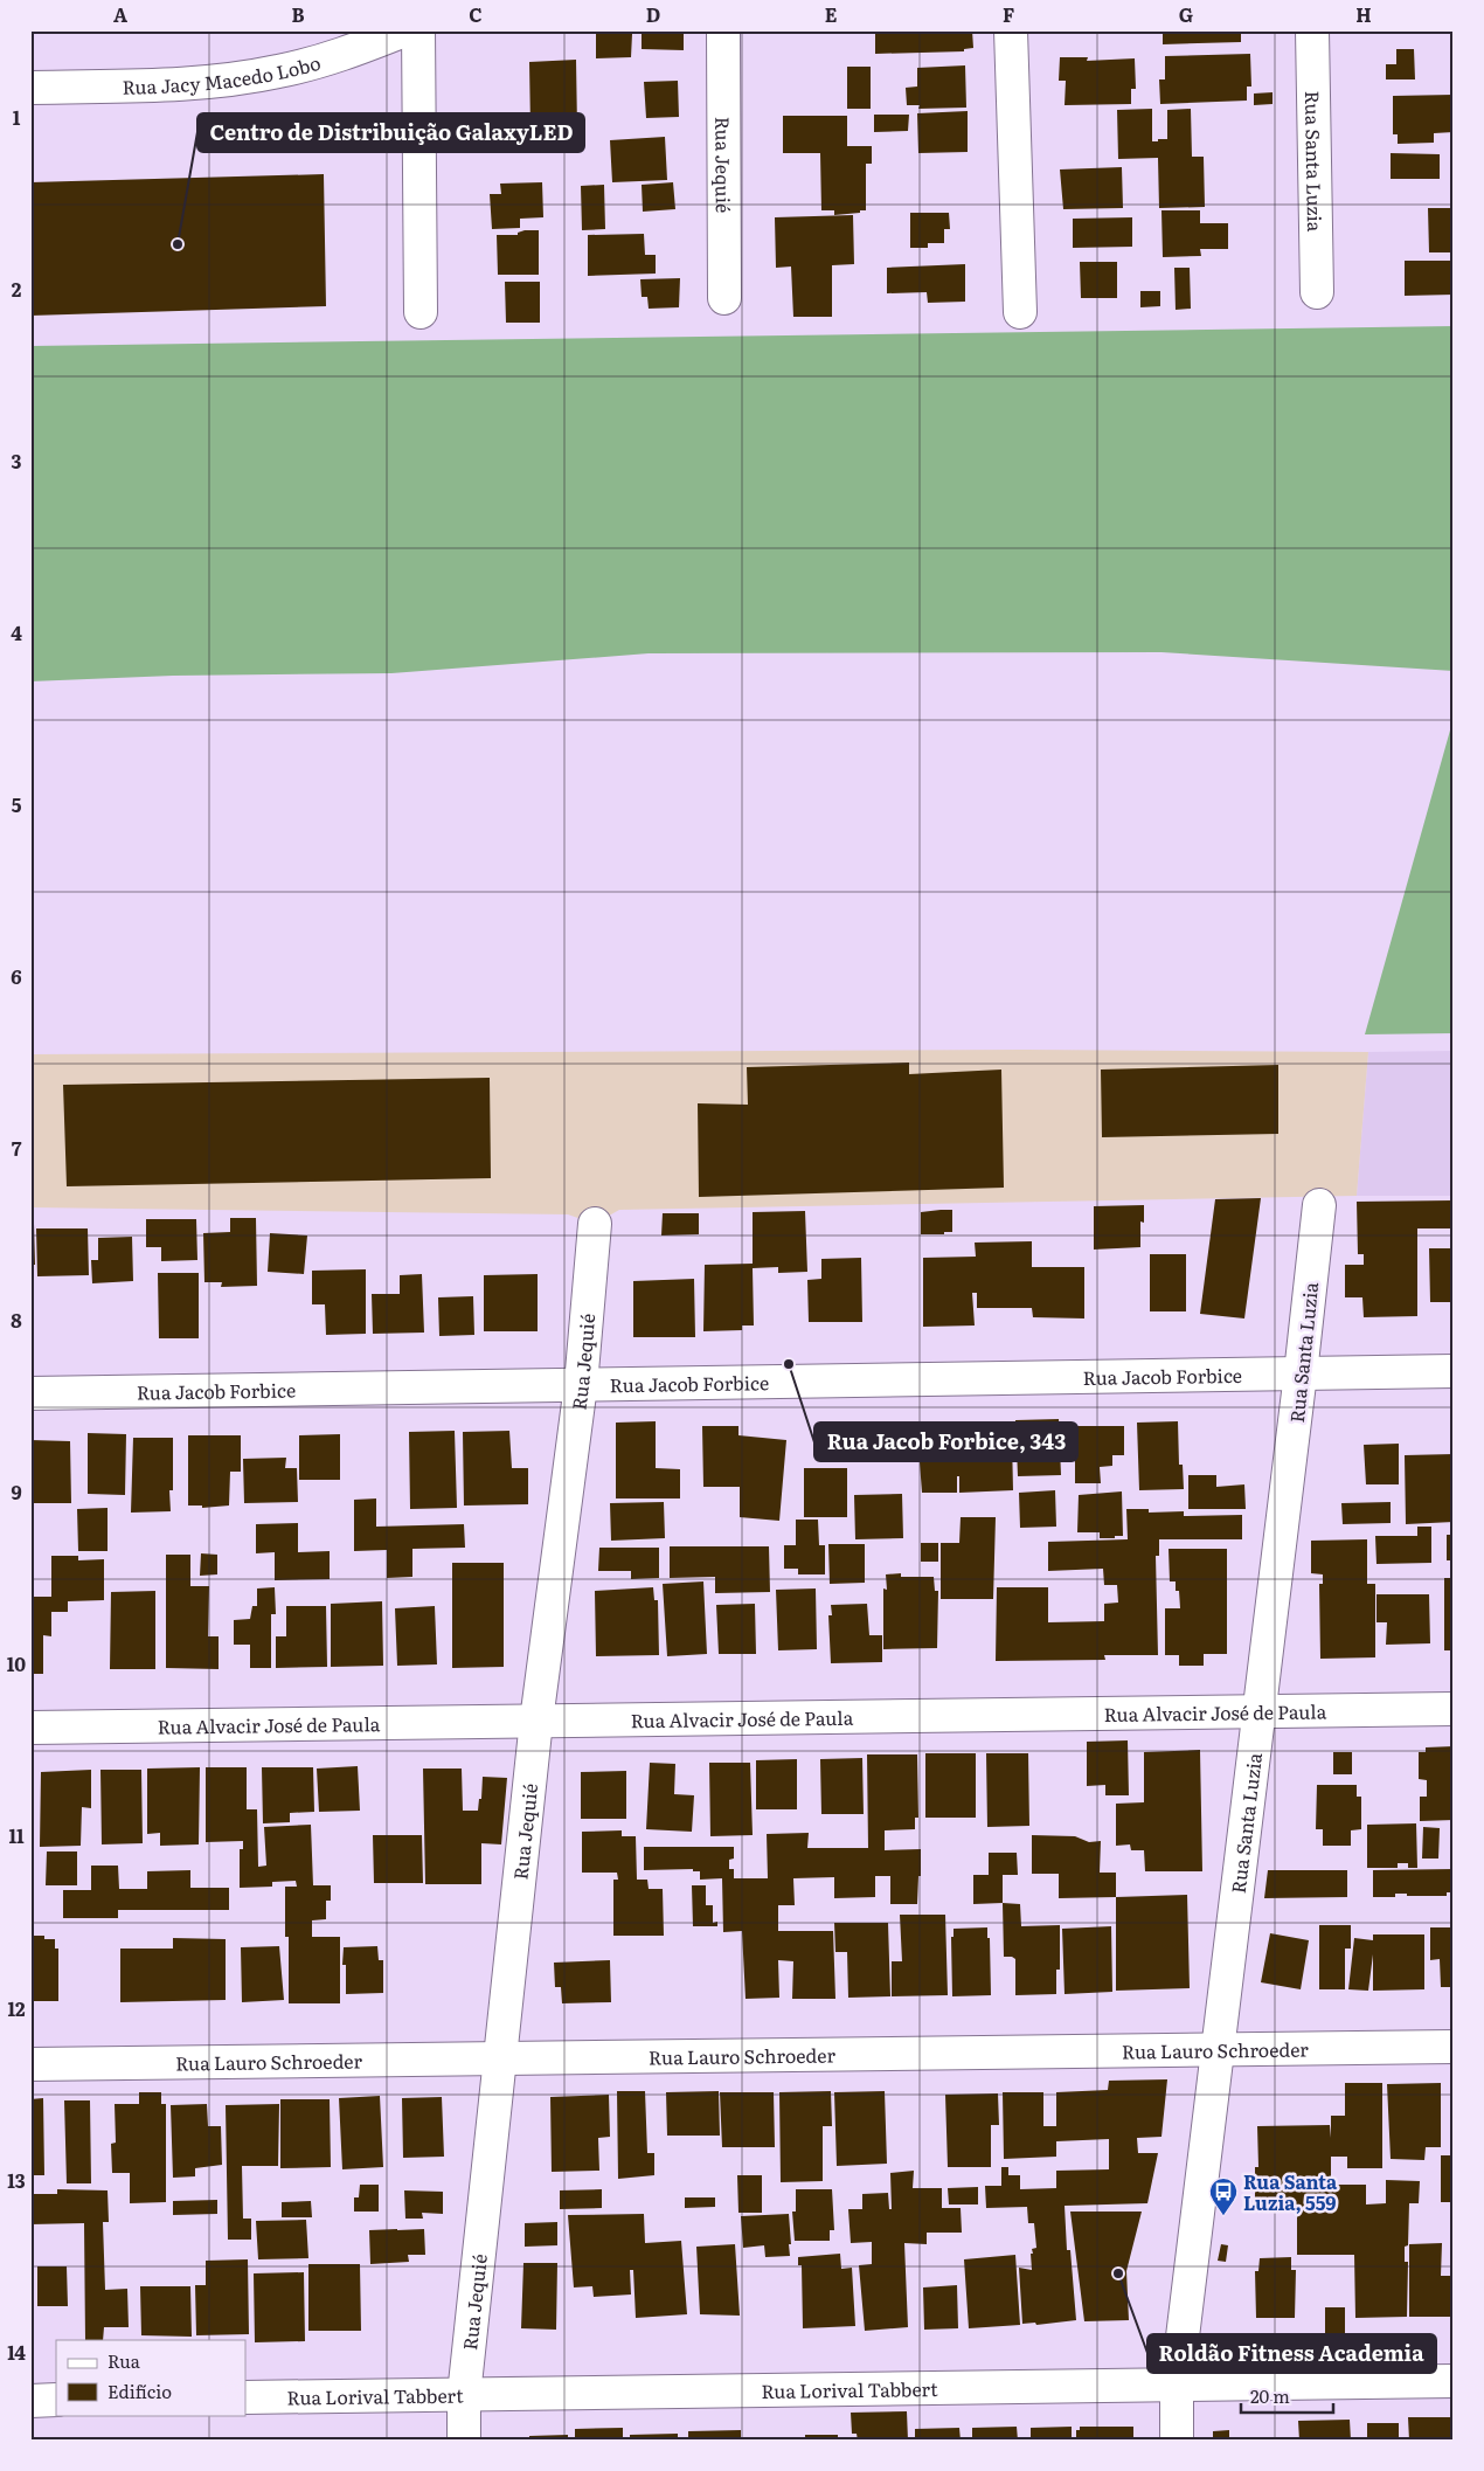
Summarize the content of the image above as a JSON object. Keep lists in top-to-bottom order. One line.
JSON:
{"streets":{"street":["Rua Jacy Macedo Lobo","Rua Santa Luzia","Rua Jequié","Rua Jacob Forbice","Rua Alvacir José de Paula","Rua Lauro Schroeder","Rua Lorival Tabbert"]},"crossings":[["Rua Santa Luzia","Rua Jacob Forbice"],["Rua Santa Luzia","Rua Alvacir José de Paula"],["Rua Santa Luzia","Rua Lauro Schroeder"],["Rua Santa Luzia","Rua Lorival Tabbert"],["Rua Jequié","Rua Jacob Forbice"],["Rua Jequié","Rua Alvacir José de Paula"],["Rua Jequié","Rua Lauro Schroeder"],["Rua Jequié","Rua Lorival Tabbert"]],"places":{"other":["Centro de Distribuição GalaxyLED","Rua Jacob Forbice, 343","Roldão Fitness Academia"],"bus stop":["Rua Santa Luzia, 559"]},"legend":["Rua","Edifício"],"scale_bar":"20 m","grid":{"columns":["A","B","C","D","E","F","G","H"],"rows":["1","2","3","4","5","6","7","8","9","10","11","12","13","14"]}}
